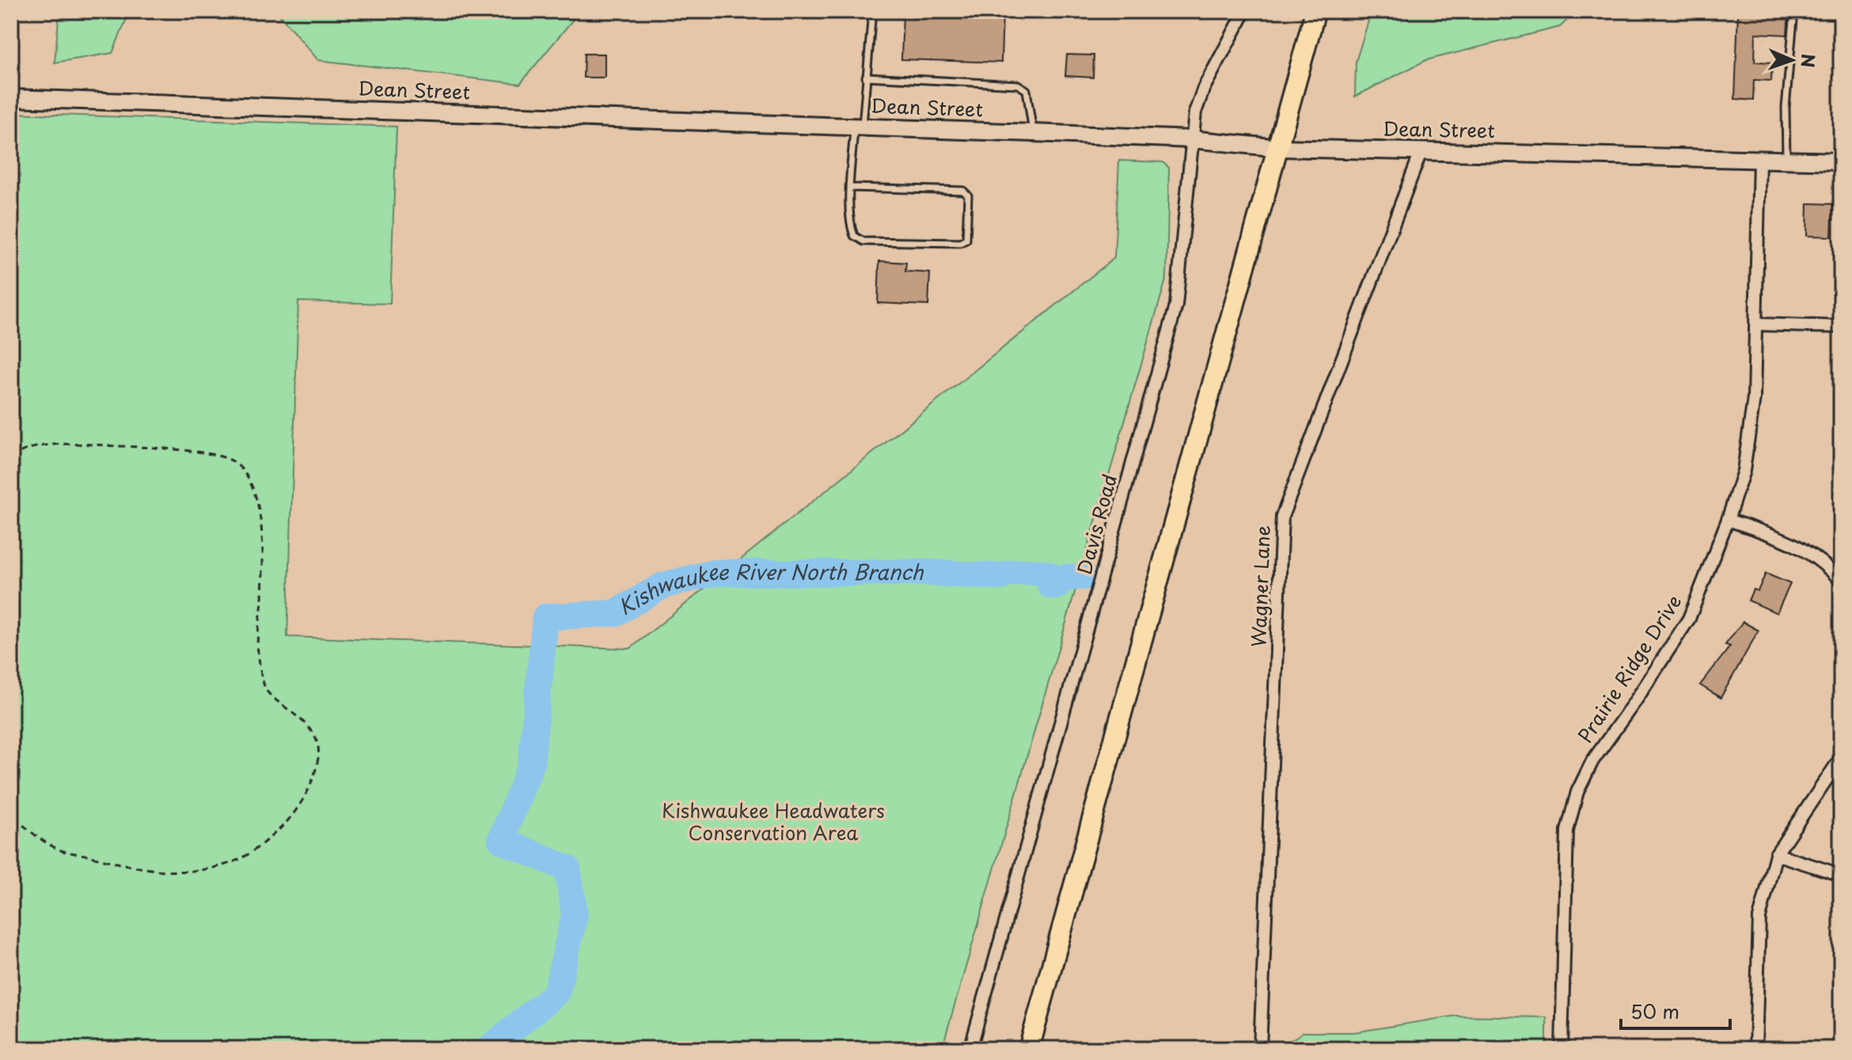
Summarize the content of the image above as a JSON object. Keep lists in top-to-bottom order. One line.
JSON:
{"streets":{"street":["Dean Street","Davis Road","Wagner Lane","Prairie Ridge Drive"]},"crossings":[["Dean Street","Davis Road"],["Dean Street","Wagner Lane"],["Dean Street","Prairie Ridge Drive"]],"water":["Kishwaukee River North Branch"],"parks":["Kishwaukee Headwaters Conservation Area"],"scale_bar":"50 m","north":"right"}
